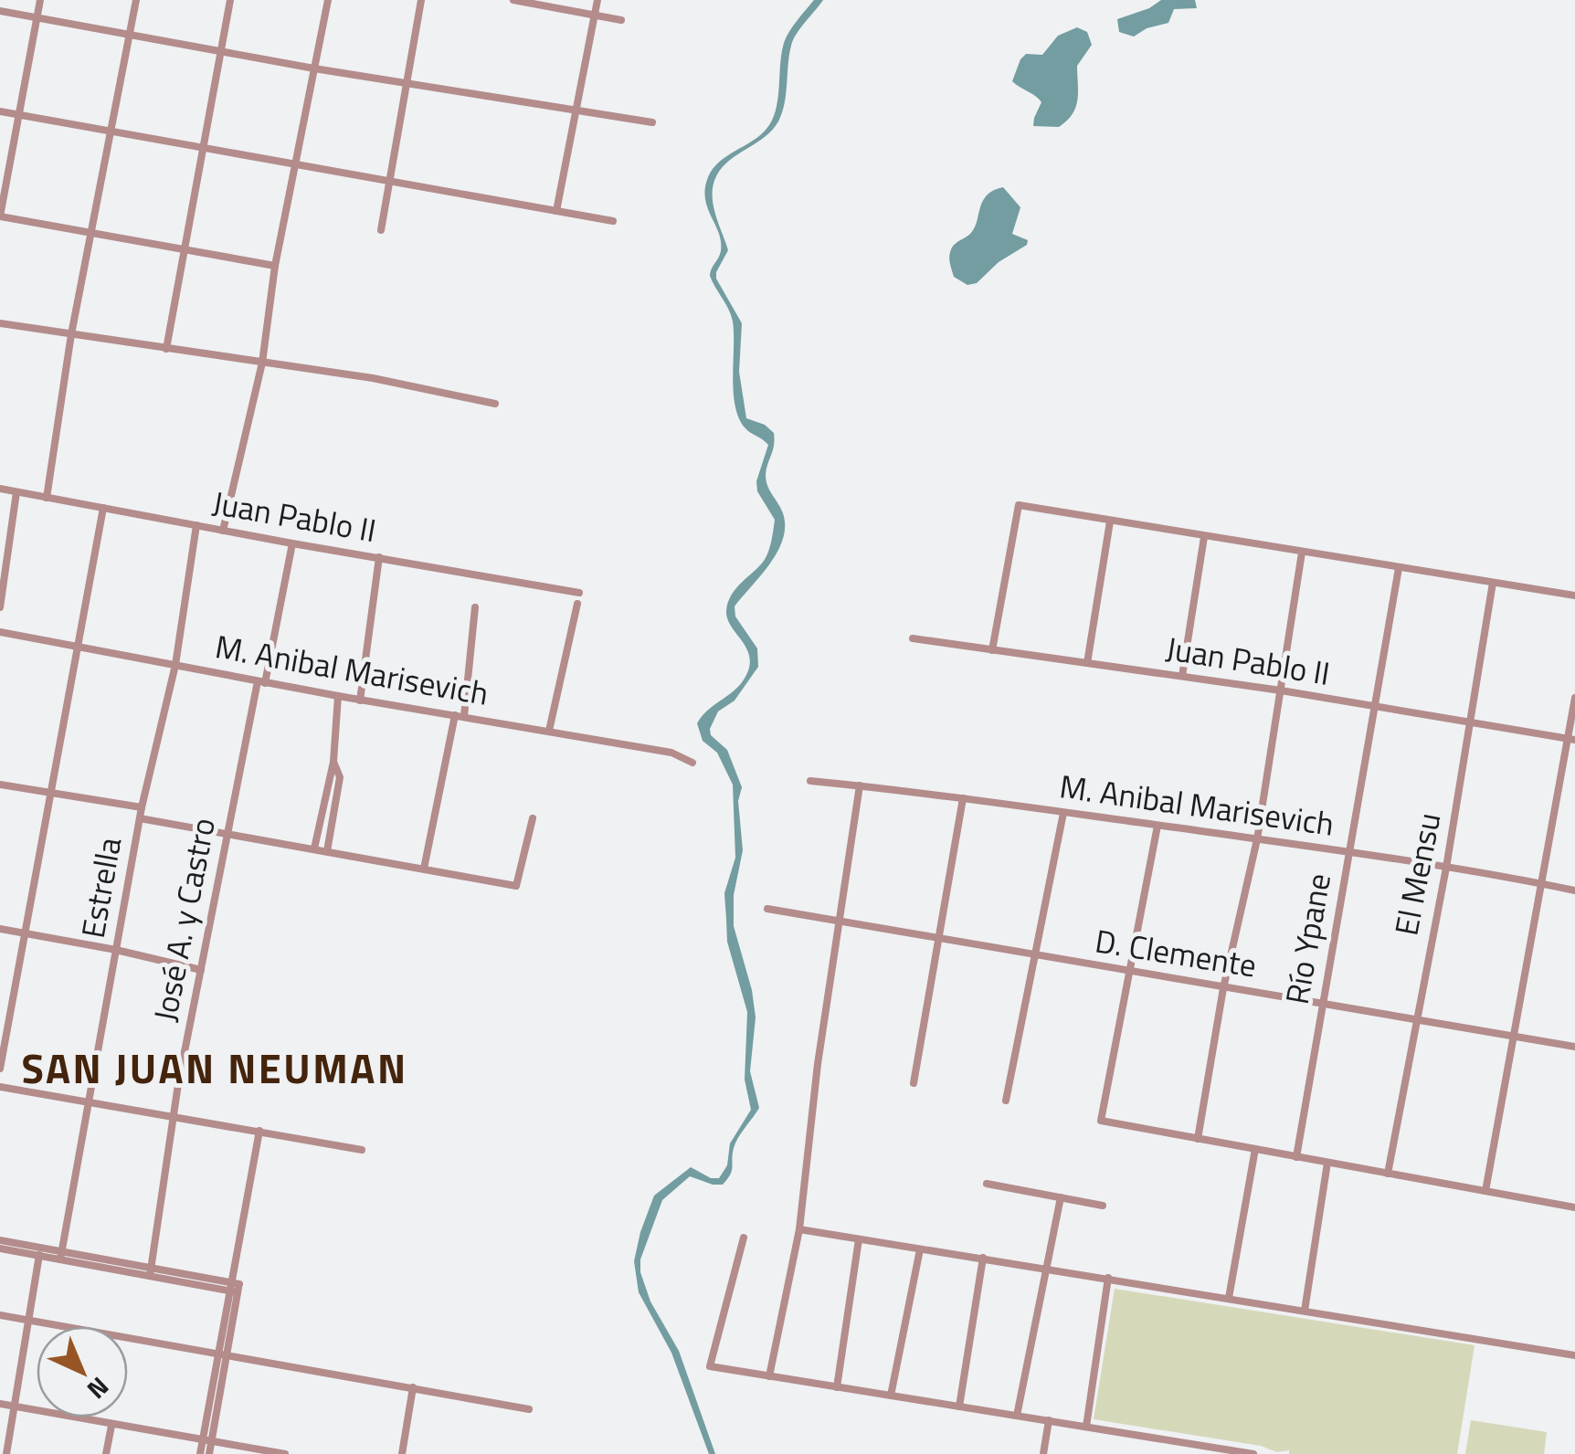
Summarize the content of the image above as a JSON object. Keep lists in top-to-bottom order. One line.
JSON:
{"streets":{"street":["Juan Pablo II","M. Anibal Marisevich","El Mensu","Estrella","José A. y Castro","Río Ypane","D. Clemente"]},"crossings":[["Juan Pablo II","El Mensu"],["Juan Pablo II","Estrella"],["Juan Pablo II","José A. y Castro"],["Juan Pablo II","Río Ypane"],["M. Anibal Marisevich","El Mensu"],["M. Anibal Marisevich","Estrella"],["M. Anibal Marisevich","José A. y Castro"],["M. Anibal Marisevich","Río Ypane"],["El Mensu","D. Clemente"],["Río Ypane","D. Clemente"]],"districts":["SAN JUAN NEUMAN"],"north":"bottom right"}
